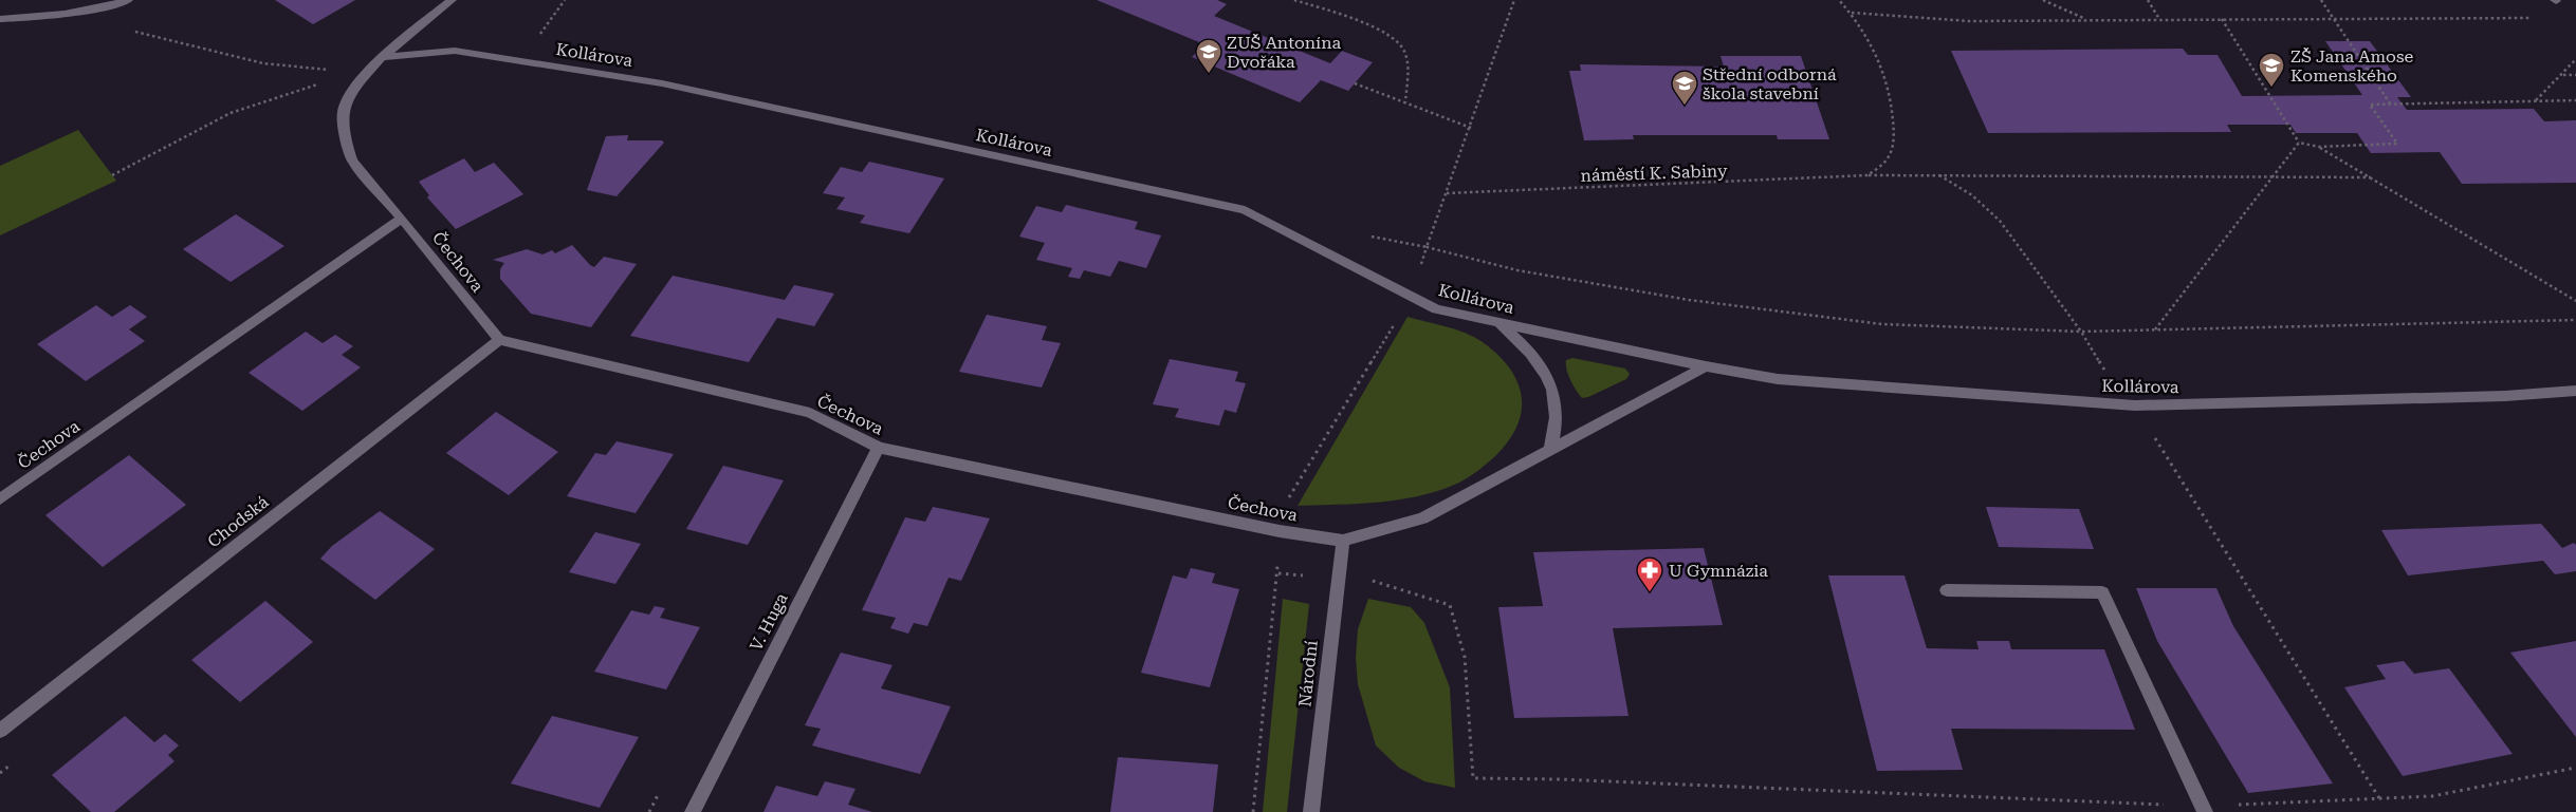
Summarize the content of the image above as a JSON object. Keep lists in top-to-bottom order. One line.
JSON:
{"streets":{"street":["Kollárova","Čechova","Chodská","V. Huga","Národní"],"path":["náměstí K. Sabiny"]},"crossings":[["Kollárova","Čechova"],["Čechova","Chodská"],["Čechova","V. Huga"],["Čechova","Národní"]],"places":{"school or university":["ZUŠ Antonína Dvořáka","ZŠ Jana Amose Komenského","Střední odborná škola stavební"],"pharmacy":["U Gymnázia"]}}
